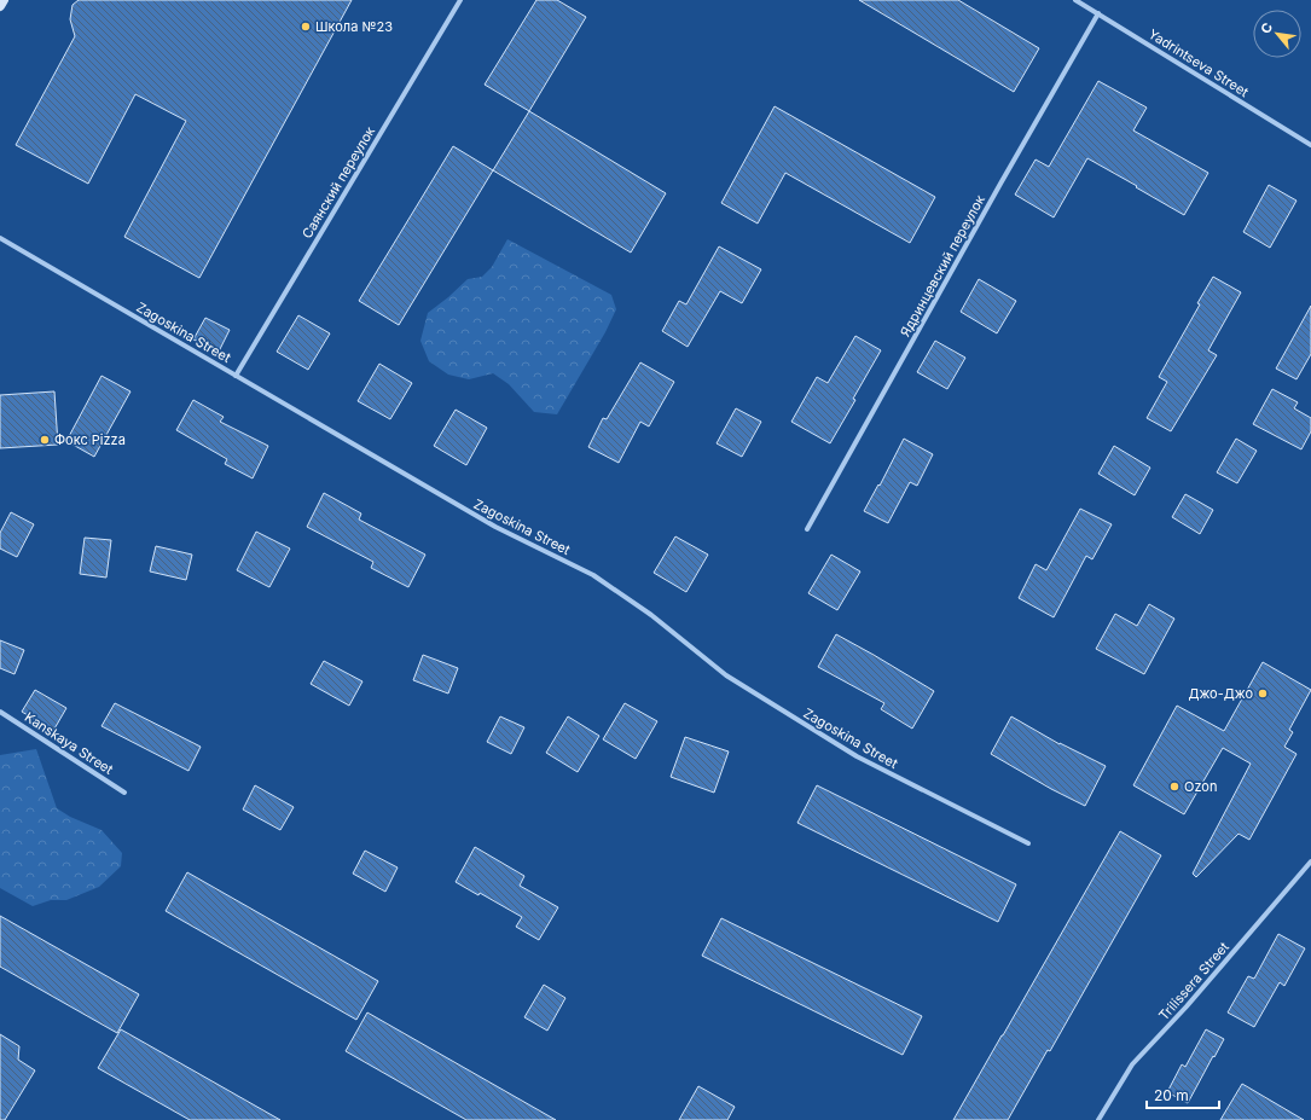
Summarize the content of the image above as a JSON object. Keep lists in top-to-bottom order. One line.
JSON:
{"streets":{"street":["Yadrintseva Street","Саянский переулок","Ядринцевский переулок","Zagoskina Street","Kanskaya Street","Trilissera Street"]},"crossings":[["Yadrintseva Street","Ядринцевский переулок"],["Саянский переулок","Zagoskina Street"]],"places":["Школа №23","Фокс Pizza","Джо-Джо","Ozon"],"scale_bar":"20 m","north":"top left"}
